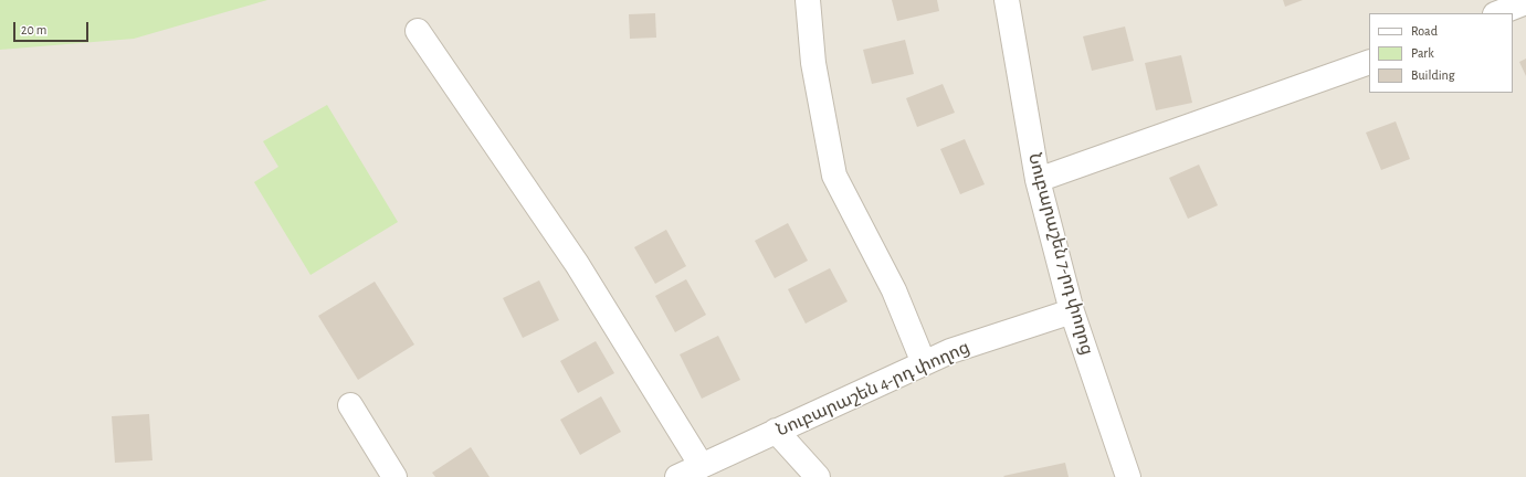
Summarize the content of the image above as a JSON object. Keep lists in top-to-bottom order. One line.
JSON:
{"streets":{"street":["Նուբարաշեն 7-րդ փողոց","Նուբարաշեն 4-րդ փողոց"]},"crossings":[["Նուբարաշեն 7-րդ փողոց","Նուբարաշեն 4-րդ փողոց"]],"legend":["Road","Park","Building"],"scale_bar":"20 m"}
